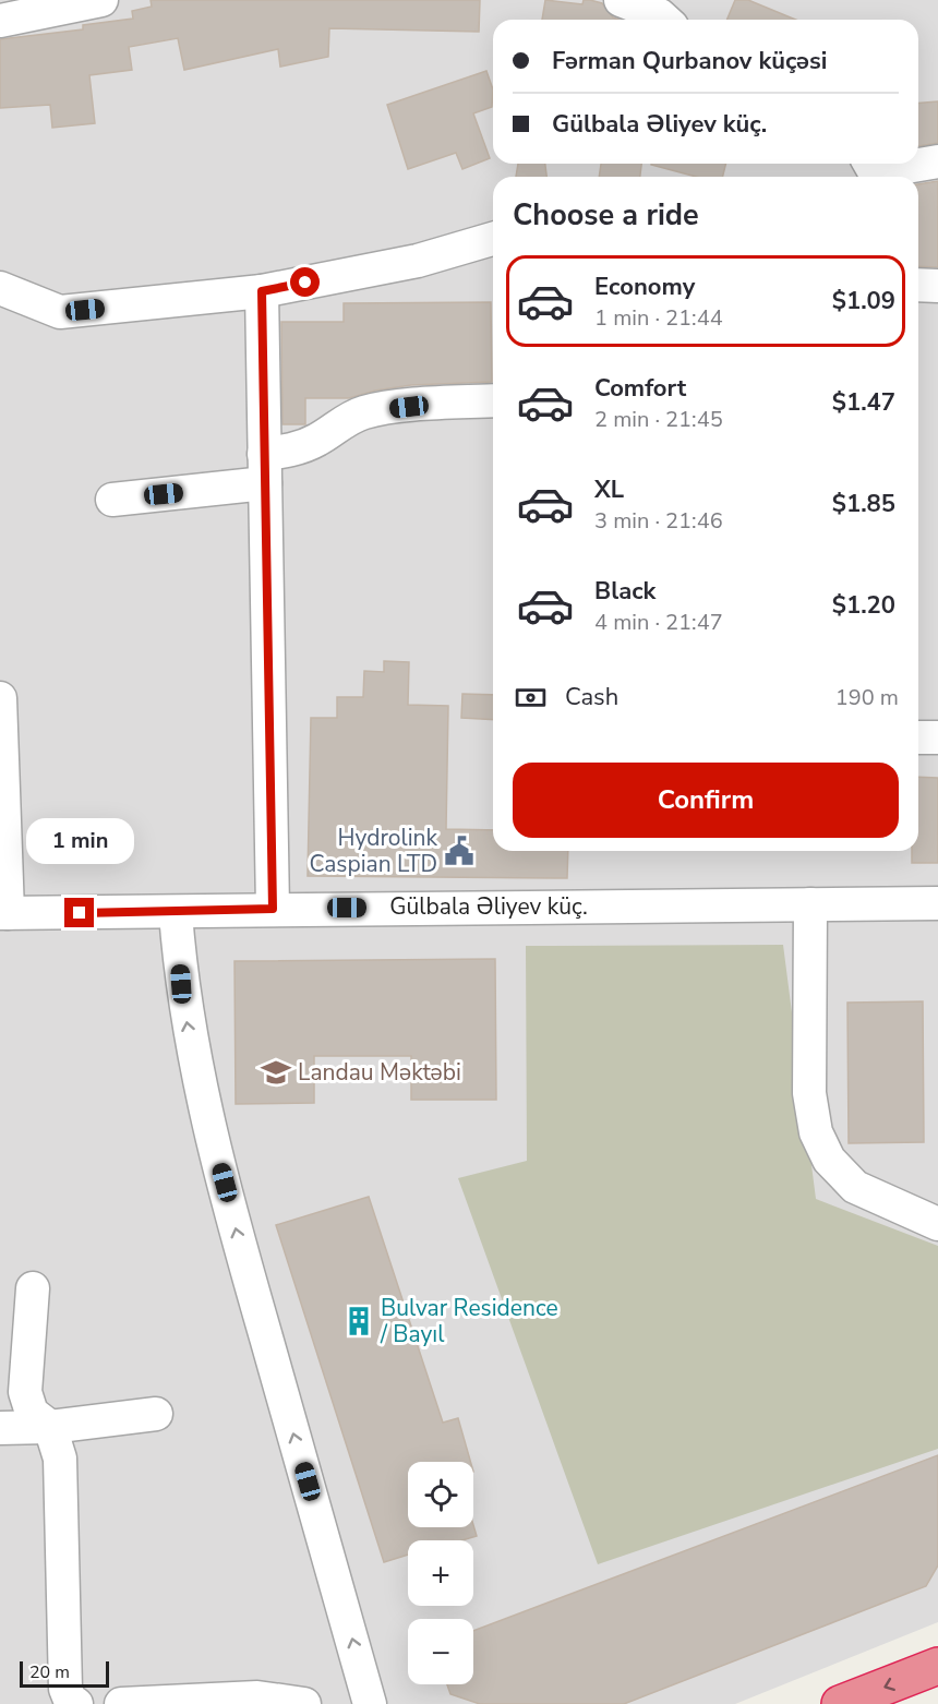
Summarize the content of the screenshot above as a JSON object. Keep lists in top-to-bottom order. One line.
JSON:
{"streets":{"street":["Gülbala Əliyev küç."]},"places":{"public building":["Hydrolink Caspian LTD"],"school or university":["Landau Məktəbi"],"building":["Bulvar Residence / Bayıl"]},"scale_bar":"20 m","page":{"banner":["Fərman Qurbanov küçəsi","Gülbala Əliyev küç."],"heading":"Choose a ride","list":[{"name":"Economy","note":"1 min · 21:44","value":"$1.09"},{"name":"Comfort","note":"2 min · 21:45","value":"$1.47"},{"name":"XL","note":"3 min · 21:46","value":"$1.85"},{"name":"Black","note":"4 min · 21:47","value":"$1.20"}],"pay":["Cash","190 m"],"buttons":"Confirm","bubble":"1 min","map_buttons":["+","−"],"scale":"20 m"}}
